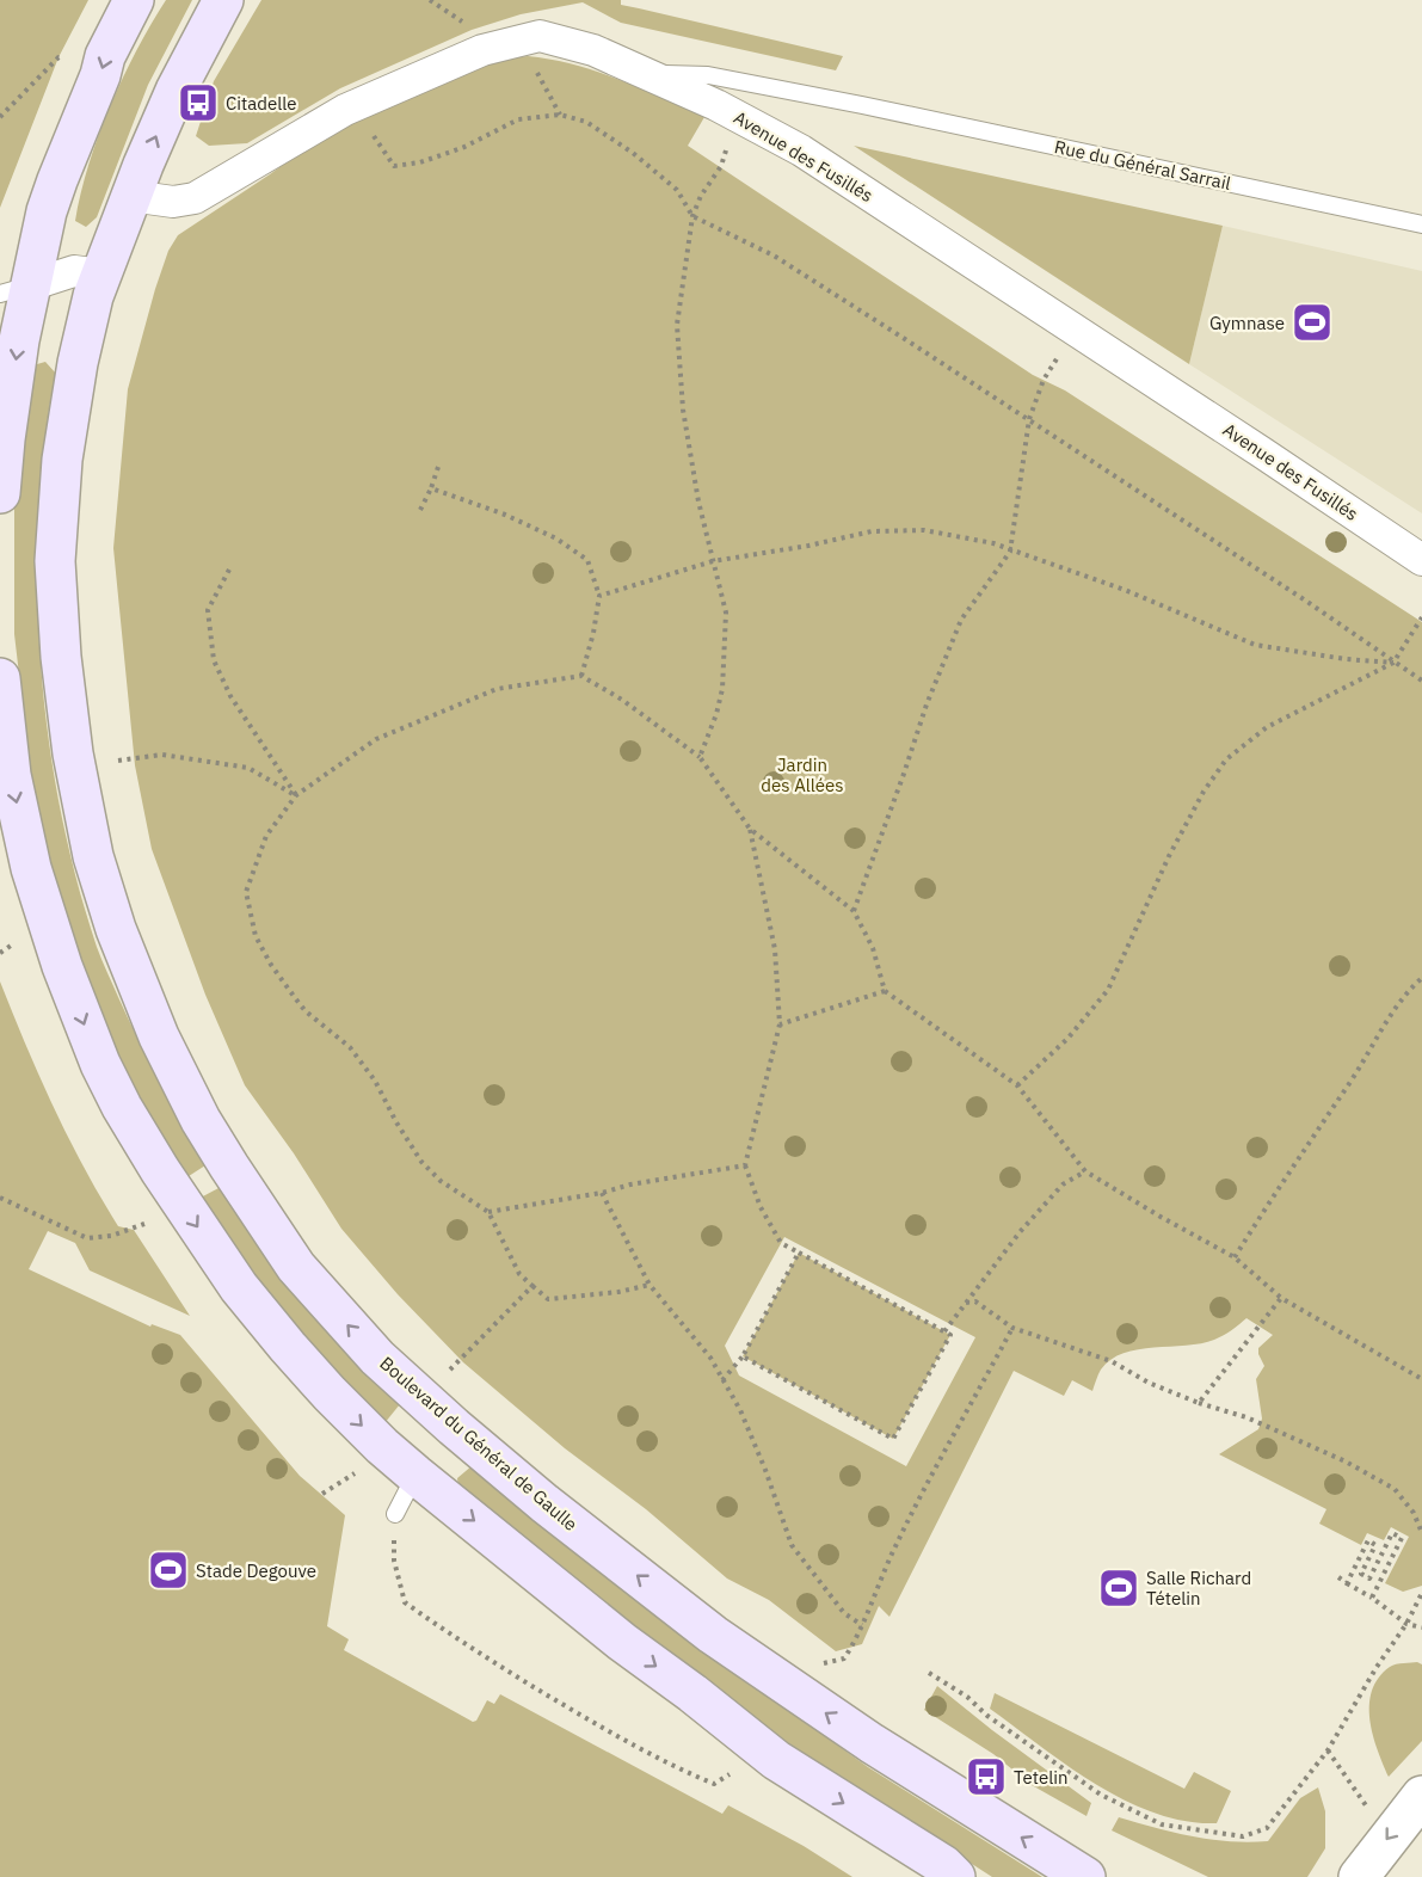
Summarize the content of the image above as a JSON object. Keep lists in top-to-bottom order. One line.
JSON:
{"streets":{"main road":["Boulevard du Général de Gaulle"],"street":["Avenue des Fusillés"],"lane":["Rue du Général Sarrail"]},"crossings":[["Avenue des Fusillés","Rue du Général Sarrail"],["Avenue des Fusillés","Boulevard du Général de Gaulle"]],"parks":["Jardin des Allées"],"places":{"bus stop":["Citadelle","Tetelin"],"sports":["Gymnase","Stade Degouve","Salle Richard Tételin"]}}
